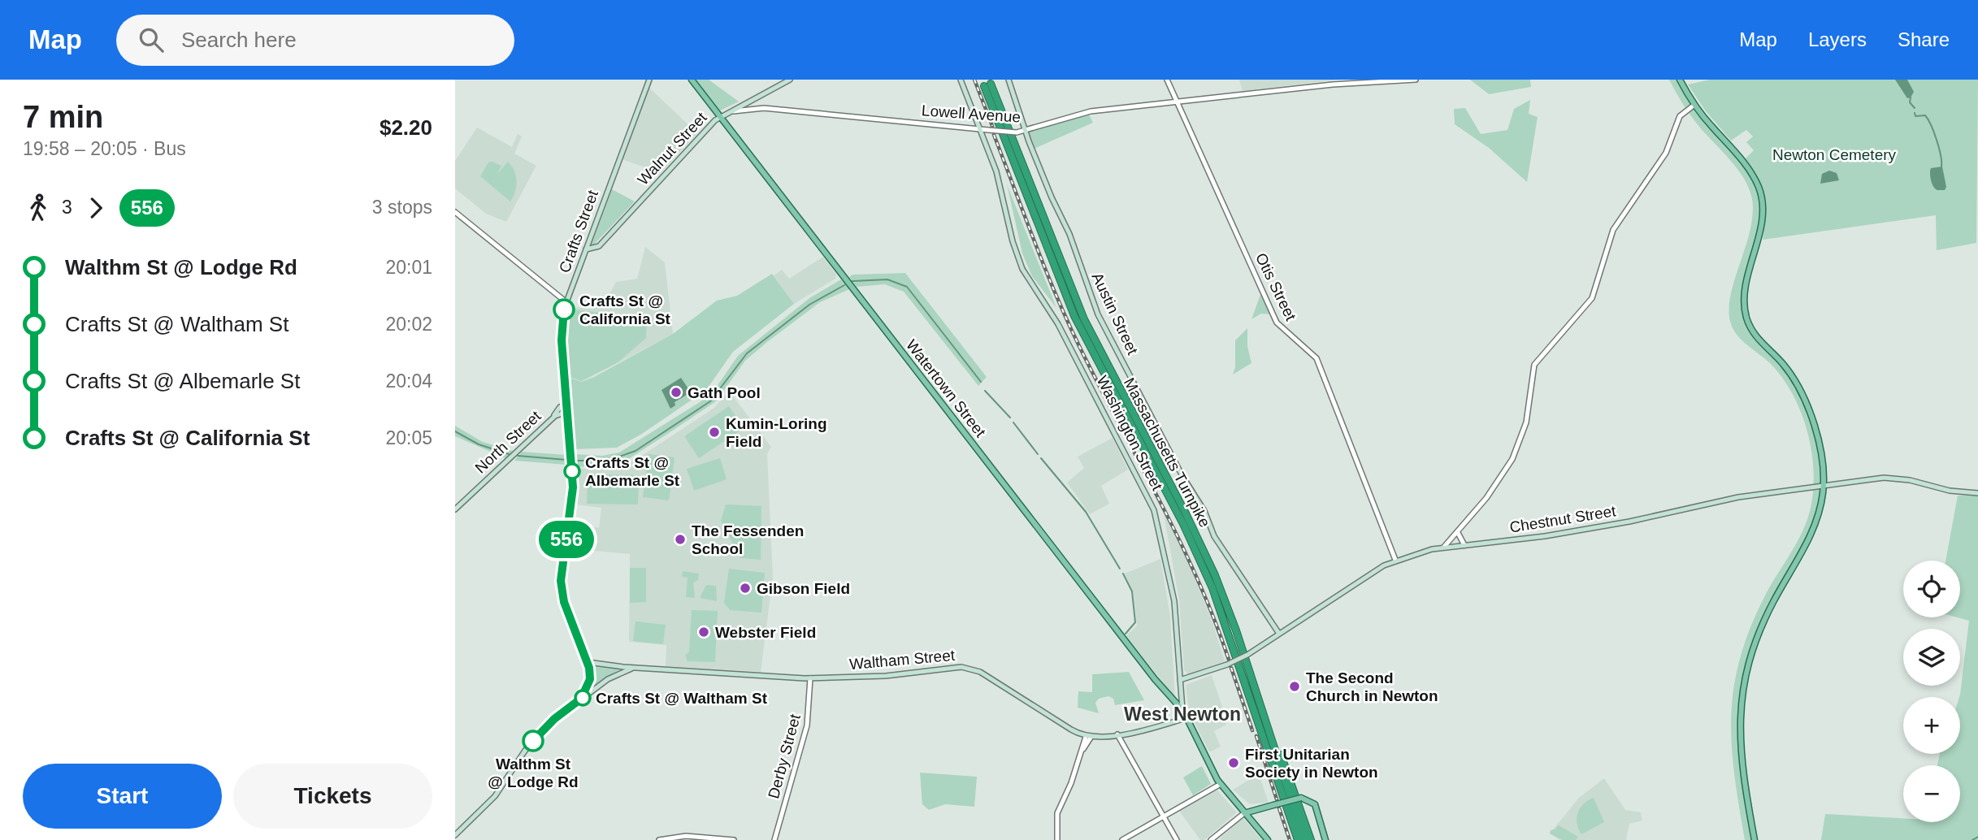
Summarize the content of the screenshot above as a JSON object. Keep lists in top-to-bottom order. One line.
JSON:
{"streets":{"highway":["Massachusetts Turnpike"],"main road":["Walnut Street","Crafts Street","Austin Street","Watertown Street","Washington Street","North Street","Chestnut Street","Waltham Street"],"street":["Lowell Avenue","Otis Street","Derby Street"]},"crossings":[["Lowell Avenue","Walnut Street"],["Lowell Avenue","Otis Street"],["Lowell Avenue","Austin Street"],["Lowell Avenue","Washington Street"],["Walnut Street","Crafts Street"],["Walnut Street","Watertown Street"],["Crafts Street","North Street"],["Crafts Street","Waltham Street"],["Otis Street","Chestnut Street"],["Austin Street","Chestnut Street"],["Watertown Street","Washington Street"],["Washington Street","Chestnut Street"],["Waltham Street","Derby Street"]],"districts":["West Newton"],"parks":["Newton Cemetery"],"places":["Crafts St @ California St","Gath Pool","Kumin-Loring Field","Crafts St @ Albemarle St","The Fessenden School","Gibson Field","Webster Field","The Second Church in Newton","Crafts St @ Waltham St","Walthm St @ Lodge Rd","First Unitarian Society in Newton"],"lines":["bus line 556"],"page":{"header":"Map","search":"Search here","nav":["Map","Layers","Share"],"heading":["7 min","19:58 – 20:05 · Bus","$2.20"],"on_map":"556","legs":["3","556","3 stops"],"list":[{"name":"Walthm St @ Lodge Rd","value":"20:01"},{"name":"Crafts St @ Waltham St","value":"20:02"},{"name":"Crafts St @ Albemarle St","value":"20:04"},{"name":"Crafts St @ California St","value":"20:05"}],"map_buttons":["+","−"],"buttons":["Start","Tickets"]}}
